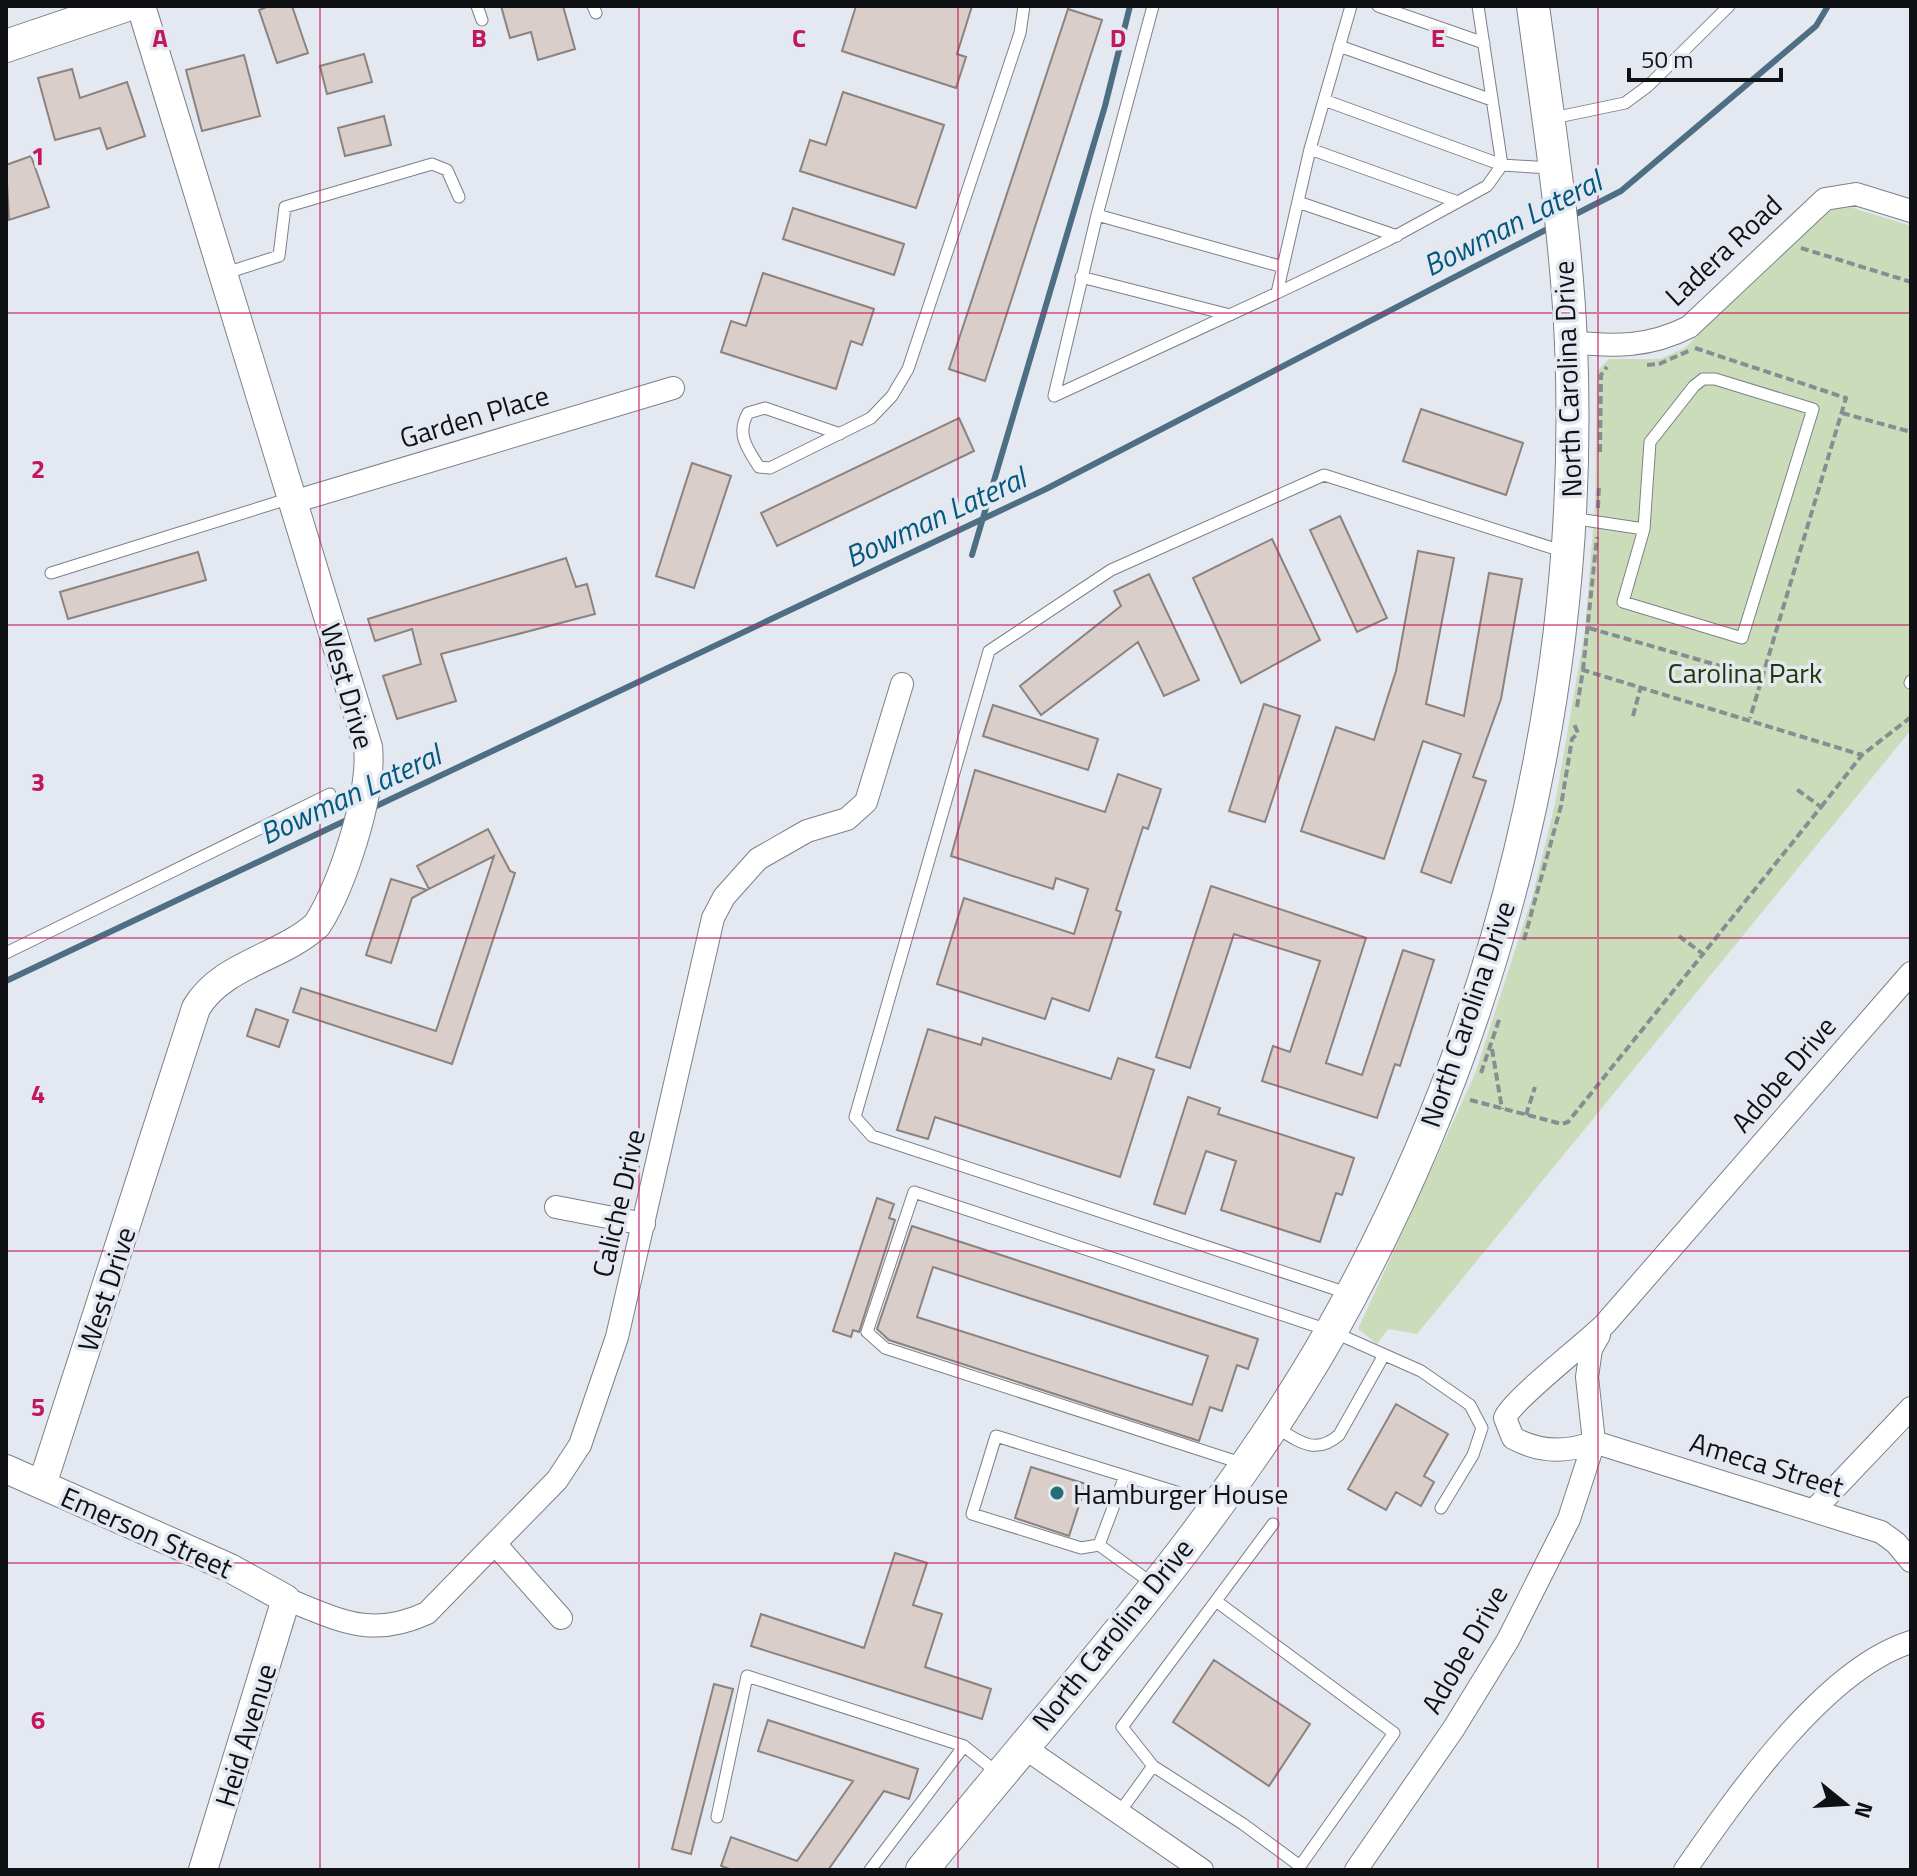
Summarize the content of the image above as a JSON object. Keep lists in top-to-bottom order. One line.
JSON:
{"streets":{"main road":["North Carolina Drive"],"street":["Ladera Road","Garden Place","West Drive","Adobe Drive","Caliche Drive","Ameca Street","Emerson Street","Heid Avenue"]},"crossings":[["Ladera Road","North Carolina Drive"],["Garden Place","West Drive"],["West Drive","Emerson Street"],["Adobe Drive","Ameca Street"],["Caliche Drive","Emerson Street"],["Caliche Drive","Heid Avenue"],["Emerson Street","Heid Avenue"]],"water":["Bowman Lateral"],"parks":["Carolina Park"],"places":["Hamburger House"],"scale_bar":"50 m","north":"right","grid":{"columns":["A","B","C","D","E"],"rows":["1","2","3","4","5","6"]}}
